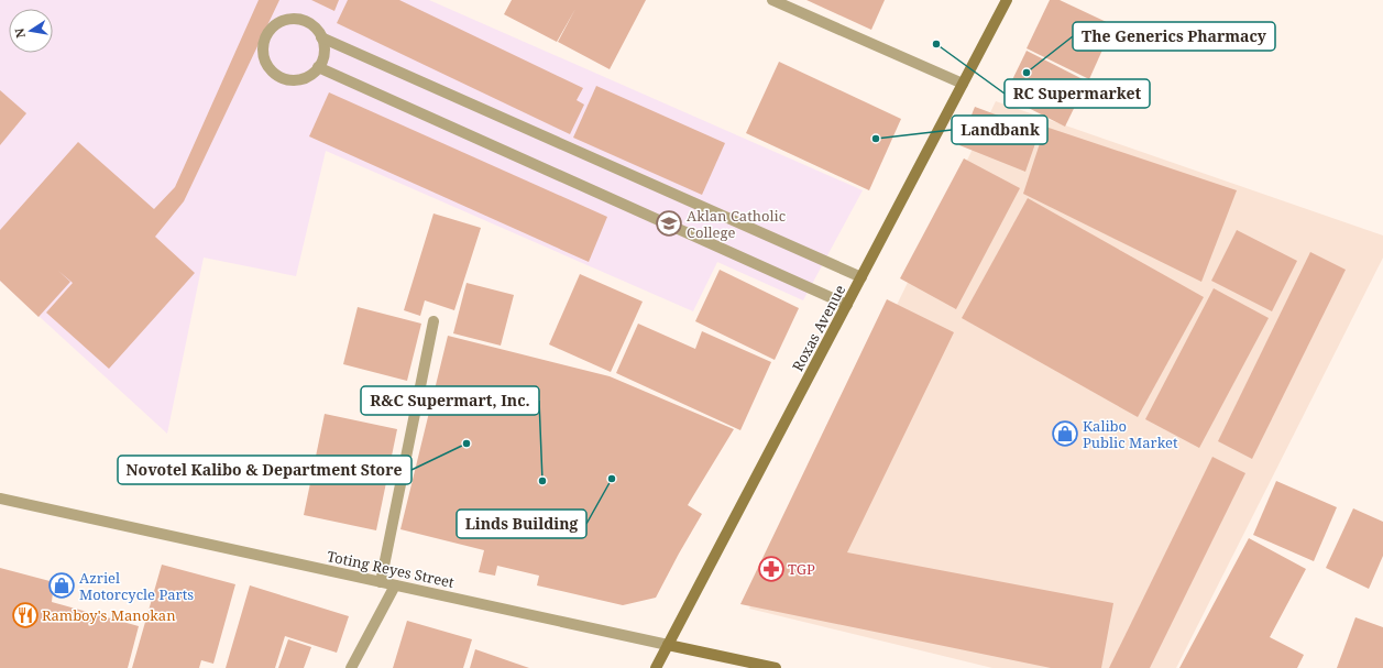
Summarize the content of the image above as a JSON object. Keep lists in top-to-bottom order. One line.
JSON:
{"streets":{"main road":["Roxas Avenue","Toting Reyes Street"]},"crossings":[["Roxas Avenue","Toting Reyes Street"]],"places":{"other":["RC Supermarket","The Generics Pharmacy","Landbank","Novotel Kalibo & Department Store","Linds Building","R&C Supermart, Inc."],"school or university":["Aklan Catholic College"],"shop":["Kalibo Public Market","Azriel Motorcycle Parts"],"pharmacy":["TGP"],"restaurant":["Ramboy's Manokan"]},"north":"left"}
